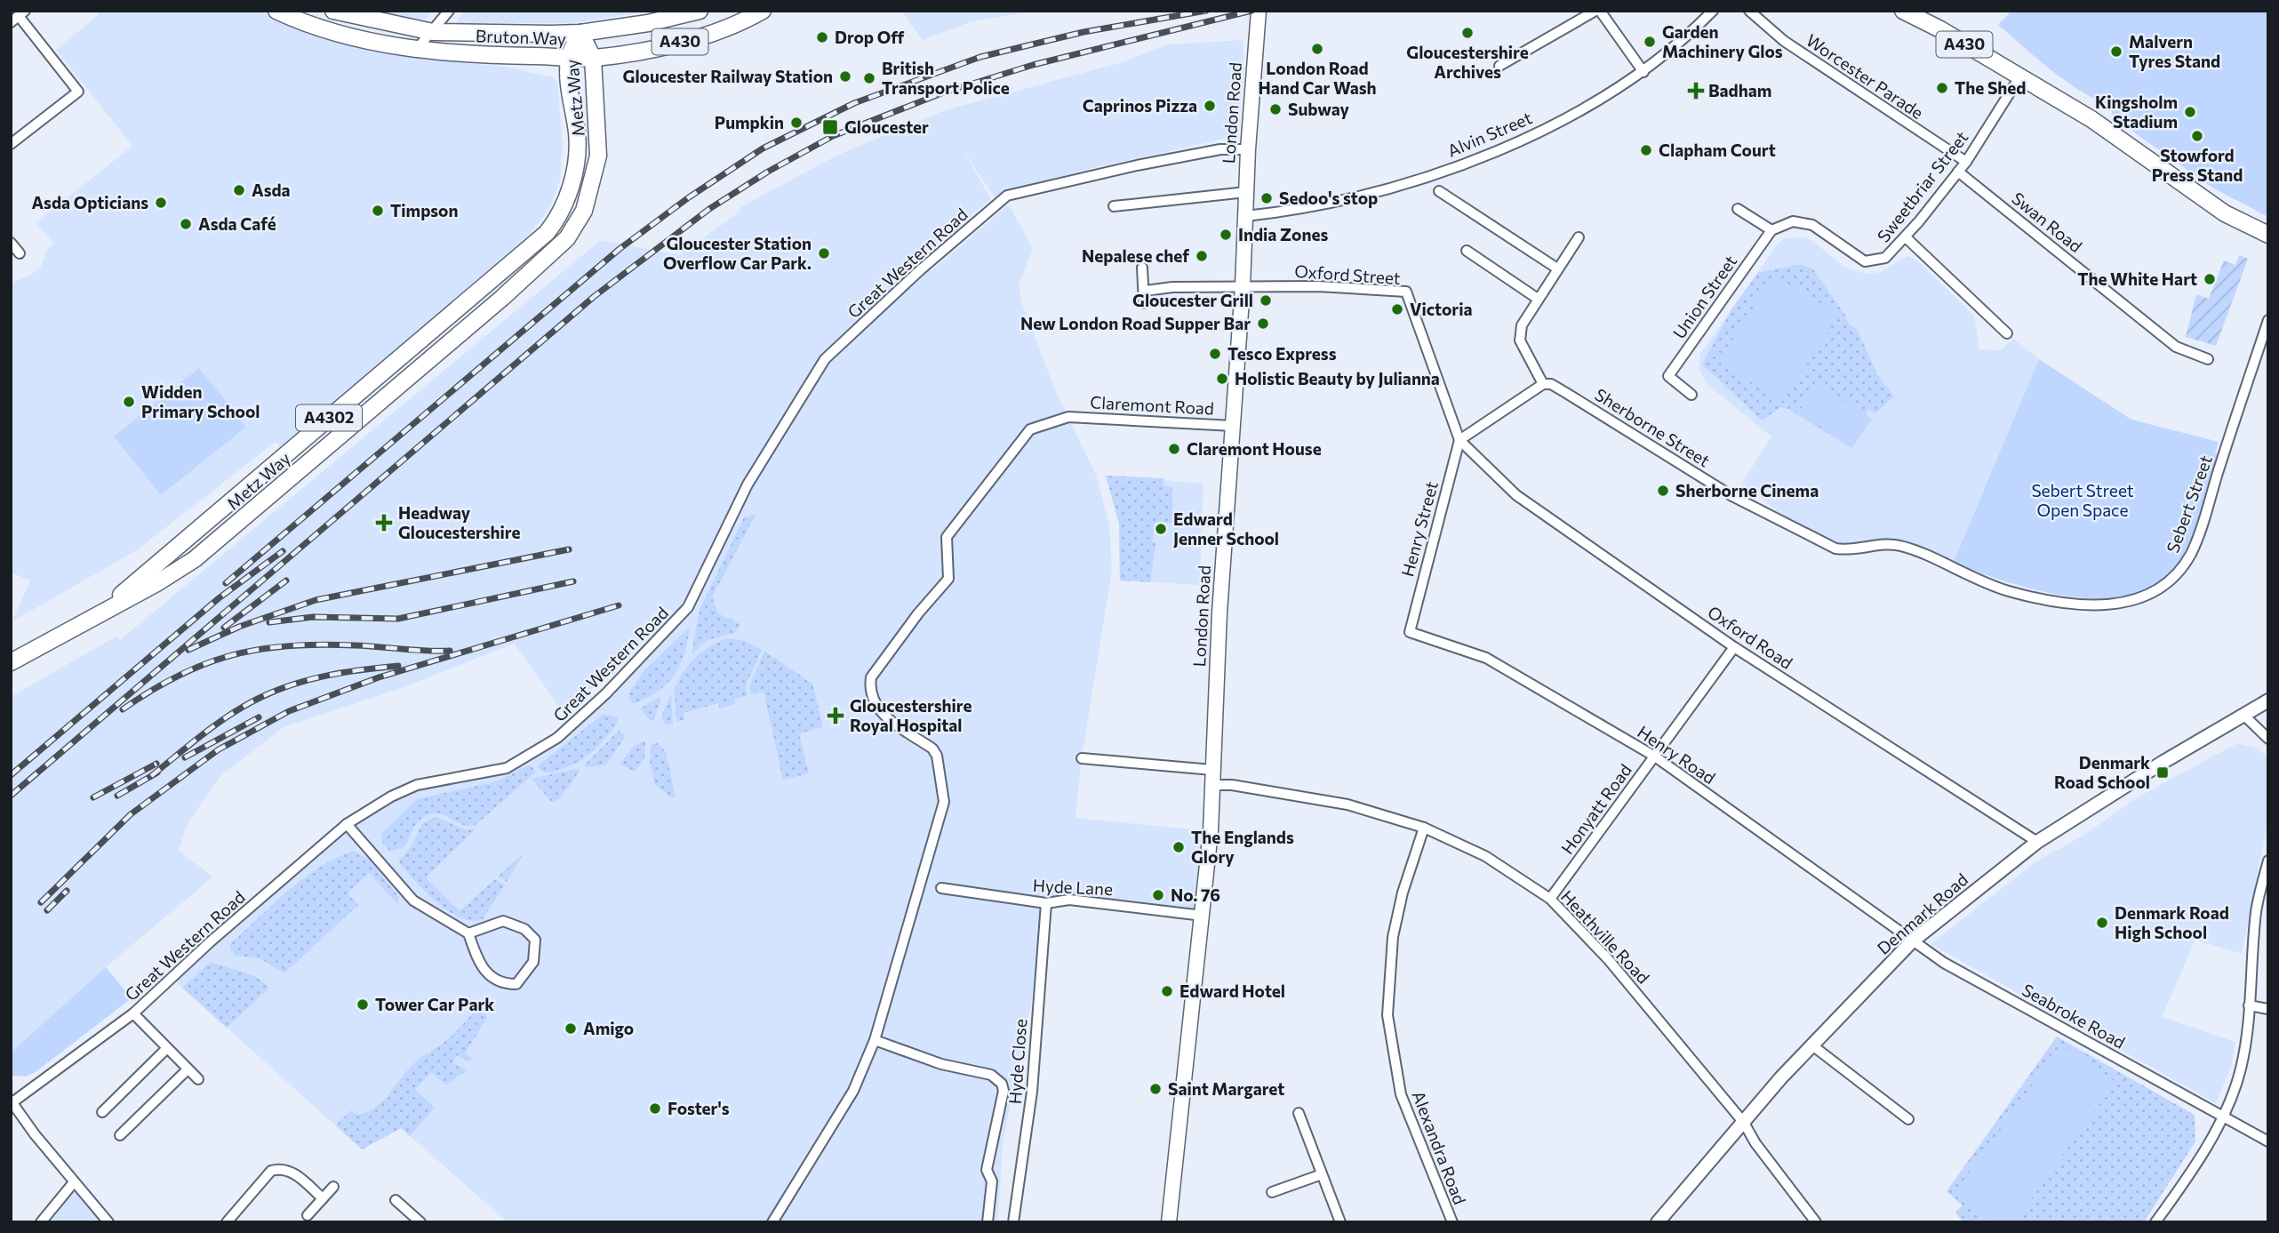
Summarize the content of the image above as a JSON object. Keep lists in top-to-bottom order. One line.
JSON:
{"streets":{"main road":["Bruton Way","A430","Metz Way","London Road","A4302"],"street":["Worcester Parade","Alvin Street","Sweetbriar Street","Swan Road","Great Western Road","Oxford Street","Union Street","Claremont Road","Sherborne Street","Sebert Street","Henry Street","Oxford Road","Henry Road","Honyatt Road","Hyde Lane","Denmark Road","Heathville Road","Seabroke Road","Hyde Close","Alexandra Road"]},"crossings":[["Bruton Way","Metz Way"],["A430","Sweetbriar Street"],["Worcester Parade","Sweetbriar Street"],["London Road","Alvin Street"],["London Road","Great Western Road"],["London Road","Oxford Street"],["London Road","Claremont Road"],["London Road","Hyde Lane"],["London Road","Heathville Road"],["Sweetbriar Street","Swan Road"],["Sweetbriar Street","Union Street"],["Oxford Street","Henry Street"],["Oxford Street","Oxford Road"],["Sherborne Street","Sebert Street"],["Henry Street","Oxford Road"],["Henry Street","Henry Road"],["Oxford Road","Honyatt Road"],["Oxford Road","Denmark Road"],["Henry Road","Honyatt Road"],["Henry Road","Denmark Road"],["Henry Road","Seabroke Road"],["Honyatt Road","Heathville Road"],["Hyde Lane","Hyde Close"],["Denmark Road","Heathville Road"],["Denmark Road","Seabroke Road"],["Heathville Road","Alexandra Road"]],"parks":["Sebert Street Open Space"],"places":{"other":["Gloucestershire Archives","Drop Off","Garden Machinery Glos","London Road Hand Car Wash","Malvern Tyres Stand","Gloucester Railway Station","British Transport Police","The Shed","Caprinos Pizza","Subway","Kingsholm Stadium","Pumpkin","Stowford Press Stand","Clapham Court","Asda","Sedoo's stop","Asda Opticians","Timpson","Asda Café","India Zones","Gloucester Station Overflow Car Park.","Nepalese chef","The White Hart","Gloucester Grill","Victoria","New London Road Supper Bar","Tesco Express","Holistic Beauty by Julianna","Widden Primary School","Claremont House","Sherborne Cinema","Edward Jenner School","The Englands Glory","No. 76","Denmark Road High School","Edward Hotel","Tower Car Park","Amigo","Saint Margaret","Foster's"],"health":["Badham","Headway Gloucestershire","Gloucestershire Royal Hospital"],"transit":["Gloucester","Denmark Road School"]}}
